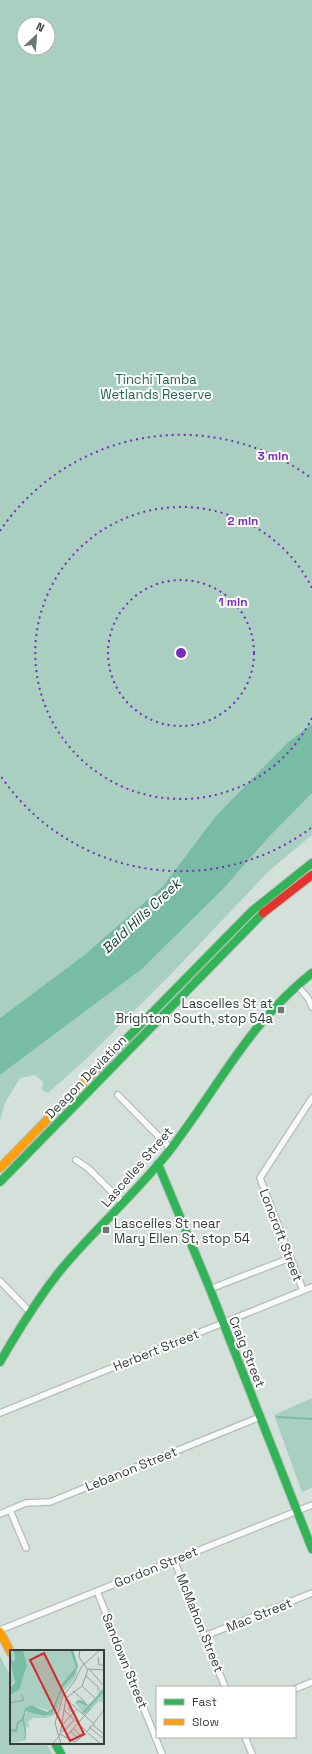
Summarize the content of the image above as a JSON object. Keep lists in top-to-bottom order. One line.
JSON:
{"streets":{"main road":["Deagon Deviation","Lascelles Street","Craig Street"],"street":["Loncroft Street","Herbert Street","Lebanon Street","Gordon Street","Mac Street","McMahon Street","Sandown Street"]},"crossings":[["Lascelles Street","Craig Street"],["Loncroft Street","Herbert Street"],["Herbert Street","Craig Street"],["Craig Street","Lebanon Street"],["Craig Street","Gordon Street"],["Gordon Street","McMahon Street"],["Gordon Street","Sandown Street"],["Mac Street","McMahon Street"]],"water":["Bald Hills Creek"],"parks":["Tinchi Tamba Wetlands Reserve"],"places":{"transit":["Lascelles St at Brighton South, stop 54a","Lascelles St near Mary Ellen St, stop 54"]},"legend":["Fast","Slow"],"north":"top right","rings":["3 min","2 min","1 min"]}
